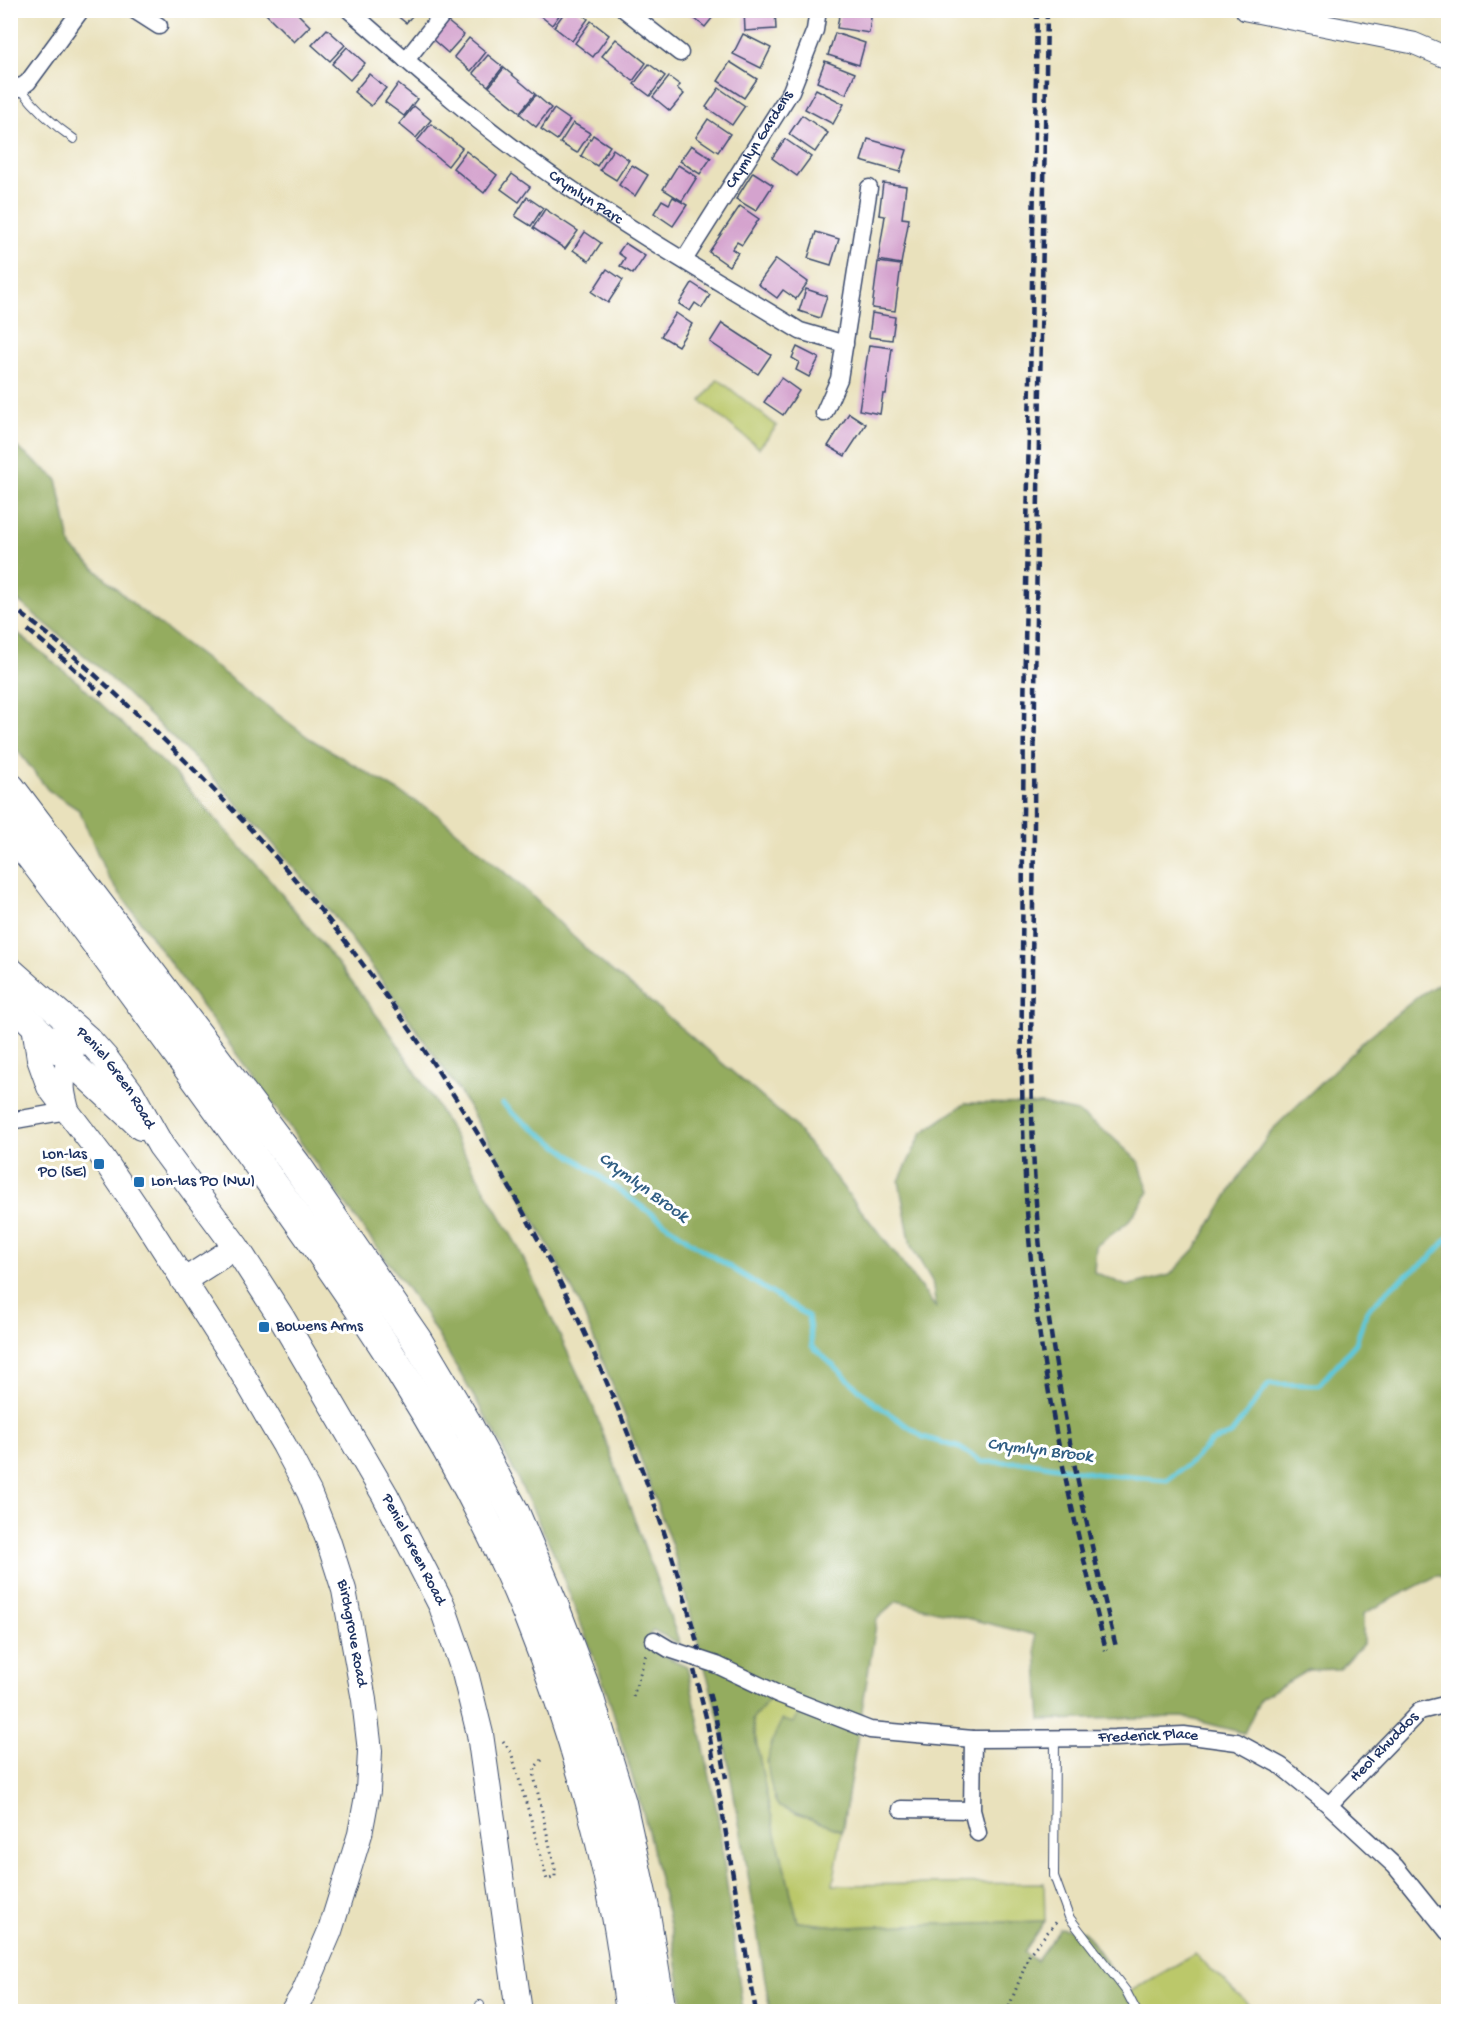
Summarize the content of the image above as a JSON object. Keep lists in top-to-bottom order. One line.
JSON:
{"streets":{"main road":["Peniel Green Road","Birchgrove Road"],"street":["Crymlyn Gardens","Crymlyn Parc","Frederick Place","Heol Rhuddos"]},"crossings":[["Crymlyn Gardens","Crymlyn Parc"],["Peniel Green Road","Birchgrove Road"],["Frederick Place","Heol Rhuddos"]],"water":["Crymlyn Brook"],"places":{"transit":["Lon-las PO (SE)","Lon-las PO (NW)","Bowens Arms"]}}
